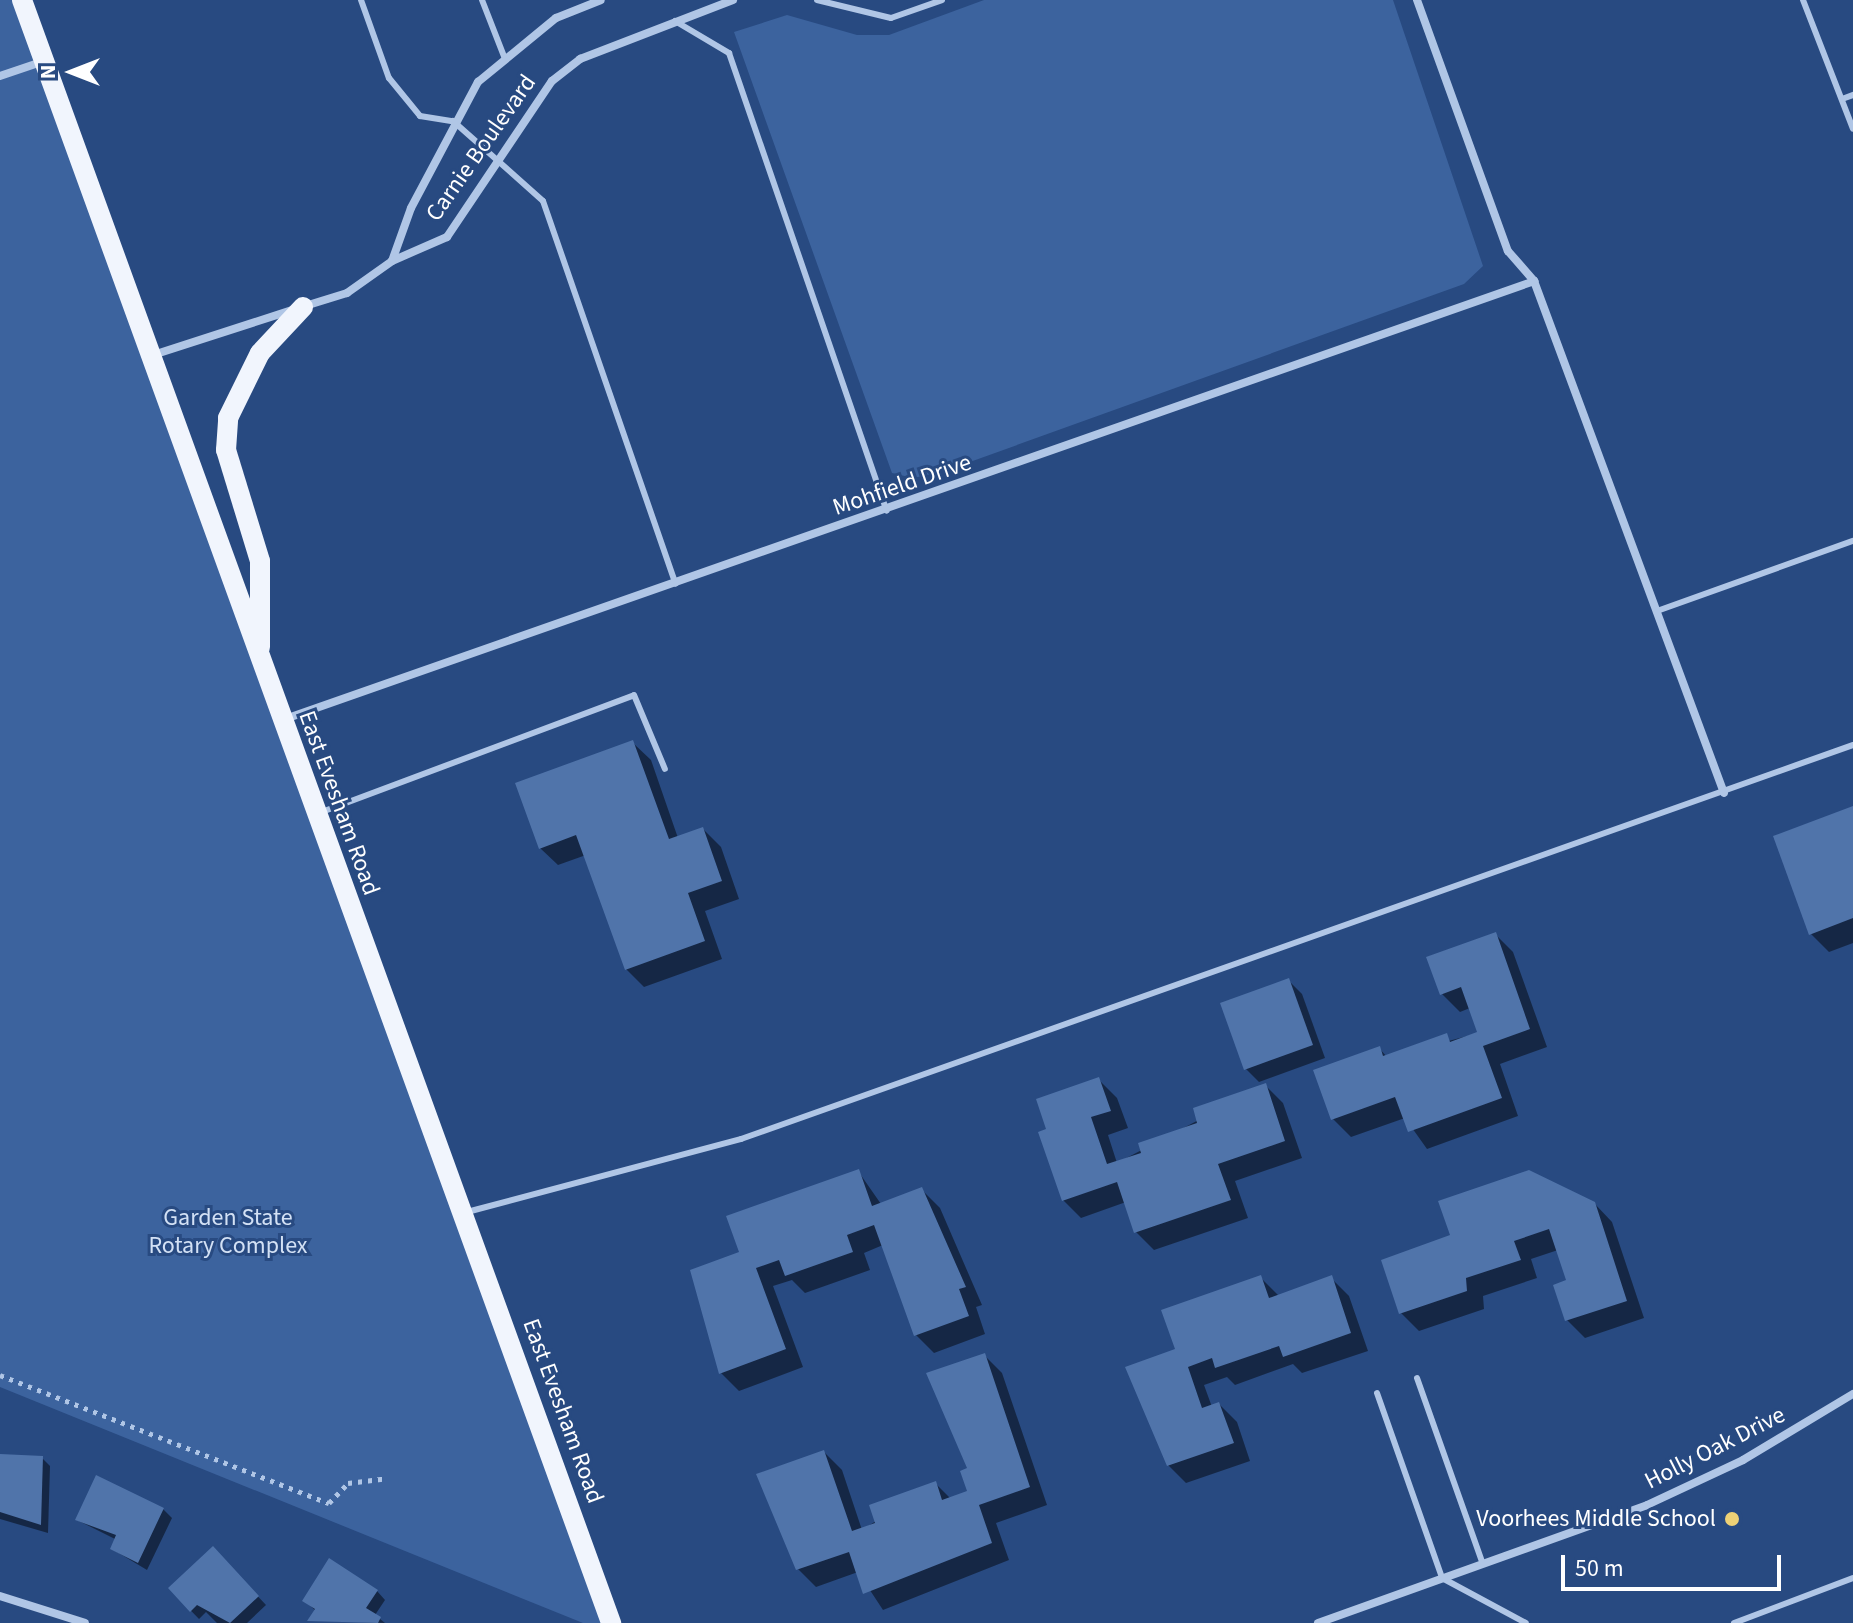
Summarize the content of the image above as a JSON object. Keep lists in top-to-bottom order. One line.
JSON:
{"streets":{"main road":["East Evesham Road"],"street":["Carnie Boulevard","Mohfield Drive","Holly Oak Drive"]},"crossings":[["Carnie Boulevard","East Evesham Road"],["Mohfield Drive","East Evesham Road"]],"parks":["Garden State Rotary Complex"],"places":["Voorhees Middle School"],"scale_bar":"50 m","north":"left"}
